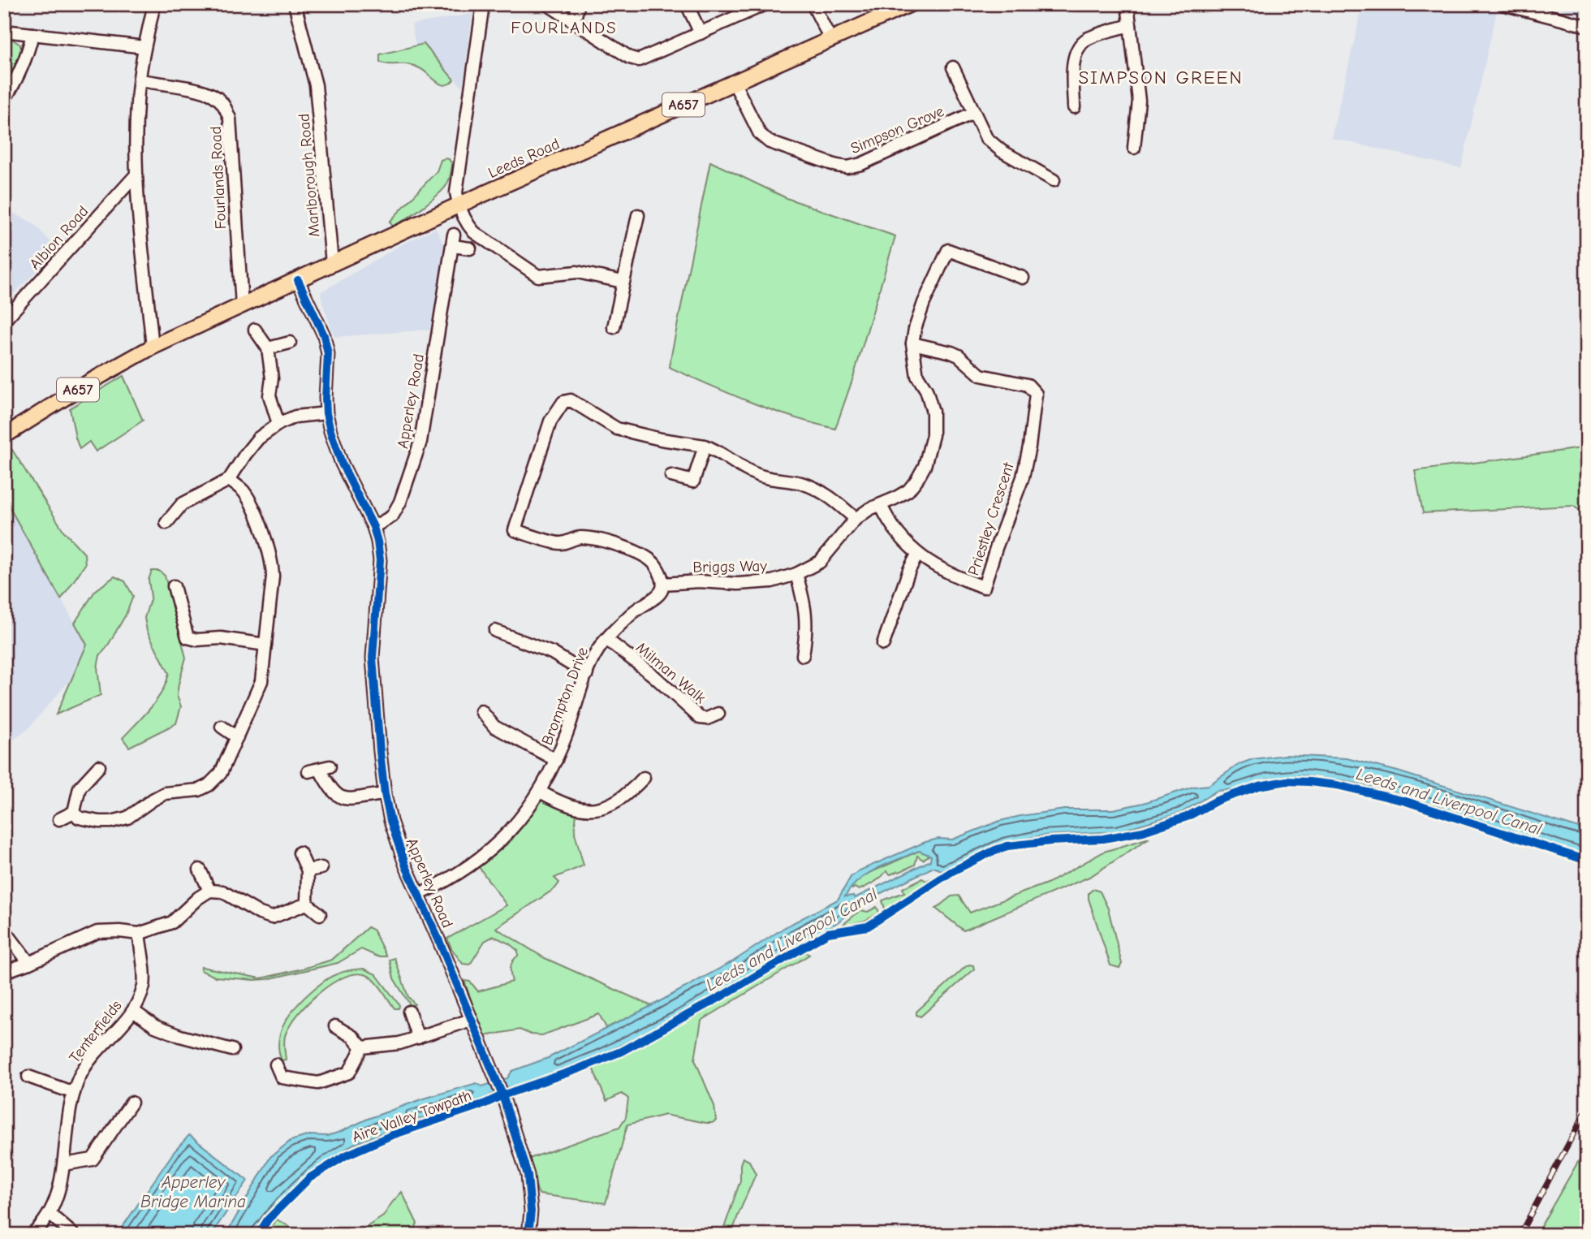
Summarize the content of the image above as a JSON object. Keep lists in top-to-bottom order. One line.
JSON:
{"streets":{"main road":["A657","Leeds Road"],"street":["Simpson Grove","Marlborough Road","Fourlands Road","Albion Road","Apperley Road","Priestley Crescent","Briggs Way","Milman Walk","Brompton Drive","Tenterfields"],"cycle path":["Aire Valley Towpath"]},"crossings":[["A657","Leeds Road"],["Simpson Grove","Leeds Road"],["Leeds Road","Marlborough Road"],["Leeds Road","Fourlands Road"],["Apperley Road","Brompton Drive"],["Briggs Way","Brompton Drive"],["Milman Walk","Brompton Drive"]],"districts":["FOURLANDS","SIMPSON GREEN"],"water":["Leeds and Liverpool Canal","Apperley Bridge Marina"]}
